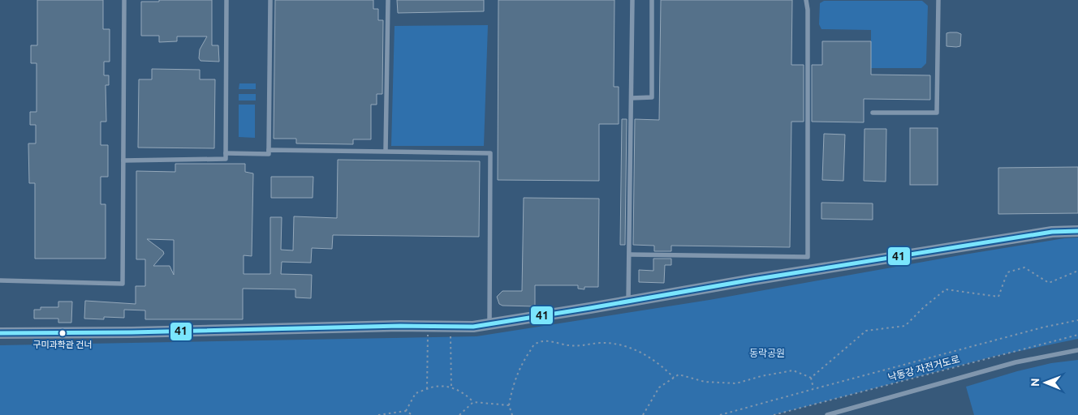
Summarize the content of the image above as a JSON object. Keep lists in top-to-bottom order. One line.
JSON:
{"streets":{"path":["낙동강 자전거도로"]},"parks":["동락공원"],"places":["구미과학관 건너"],"lines":["transit line 41"],"north":"left"}
